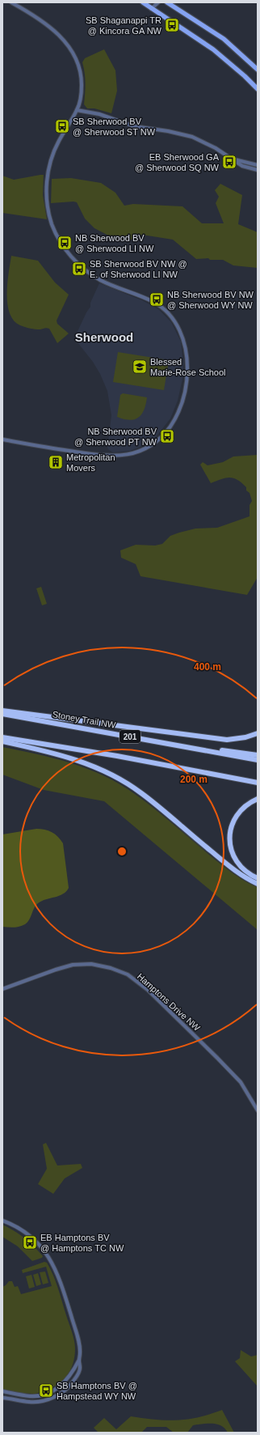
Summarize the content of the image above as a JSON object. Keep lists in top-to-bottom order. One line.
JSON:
{"streets":{"highway":["Stoney Trail NW","201"],"street":["Hamptons Drive NW"]},"districts":["Sherwood"],"places":{"bus stop":["SB Shaganappi TR @ Kincora GA NW","SB Sherwood BV @ Sherwood ST NW","EB Sherwood GA @ Sherwood SQ NW","NB Sherwood BV @ Sherwood LI NW","SB Sherwood BV NW @ E. of Sherwood LI NW","NB Sherwood BV NW @ Sherwood WY NW","NB Sherwood BV @ Sherwood PT NW","EB Hamptons BV @ Hamptons TC NW","SB Hamptons BV @ Hampstead WY NW"],"school or university":["Blessed Marie-Rose School"],"building":["Metropolitan Movers"]},"rings":["400 m","200 m"]}
